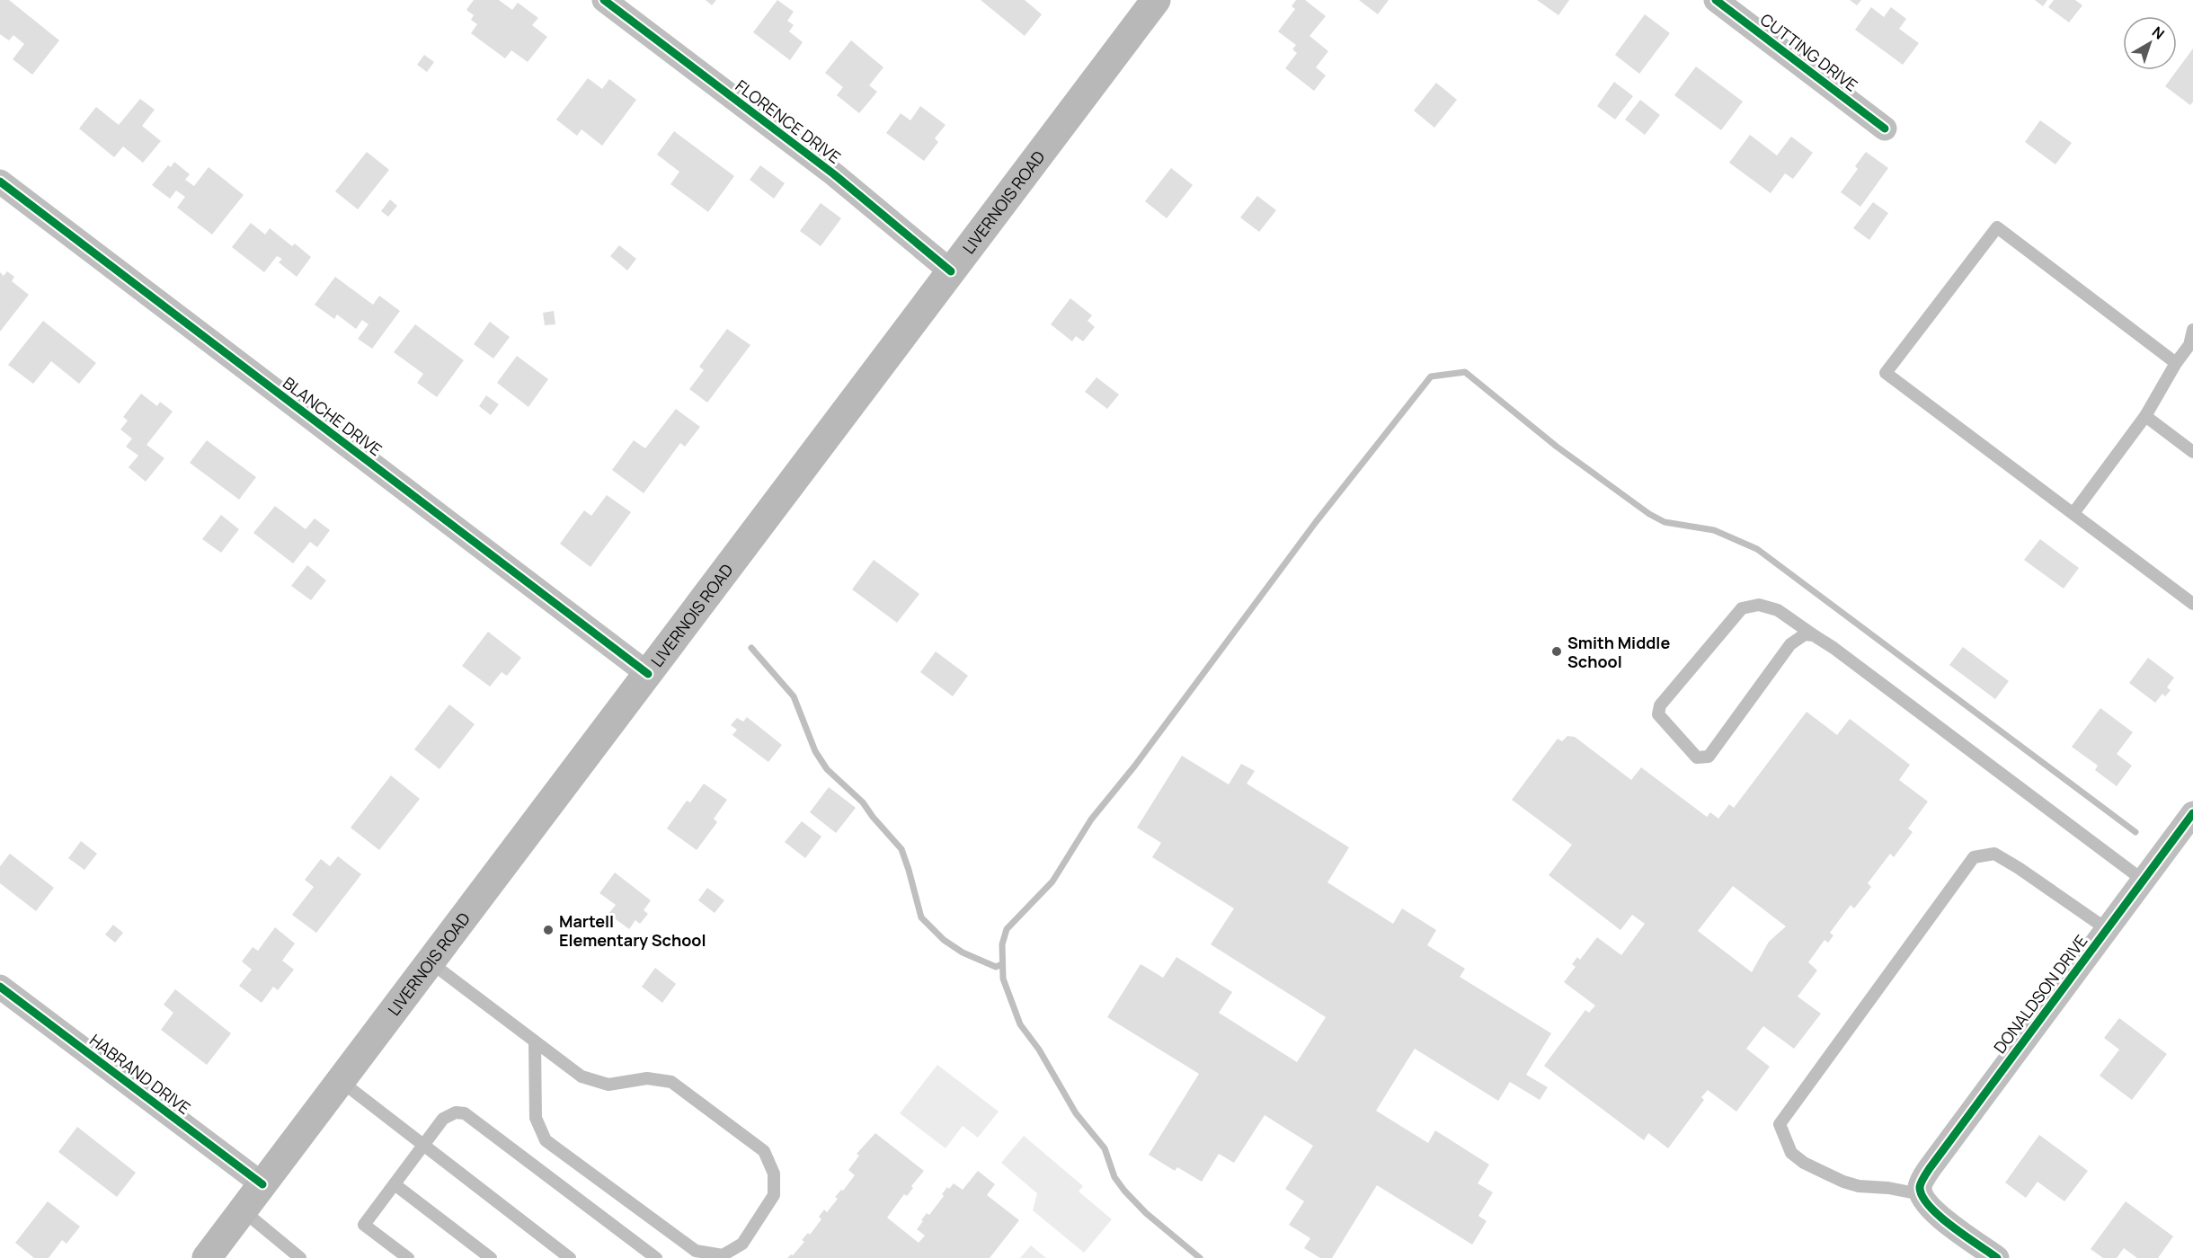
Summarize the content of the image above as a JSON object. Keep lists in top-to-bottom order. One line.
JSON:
{"streets":{"main road":["LIVERNOIS ROAD"],"street":["CUTTING DRIVE","FLORENCE DRIVE","BLANCHE DRIVE","DONALDSON DRIVE","HABRAND DRIVE"]},"crossings":[["FLORENCE DRIVE","LIVERNOIS ROAD"],["LIVERNOIS ROAD","BLANCHE DRIVE"],["LIVERNOIS ROAD","HABRAND DRIVE"]],"places":["Smith Middle School","Martell Elementary School"],"north":"top right"}
